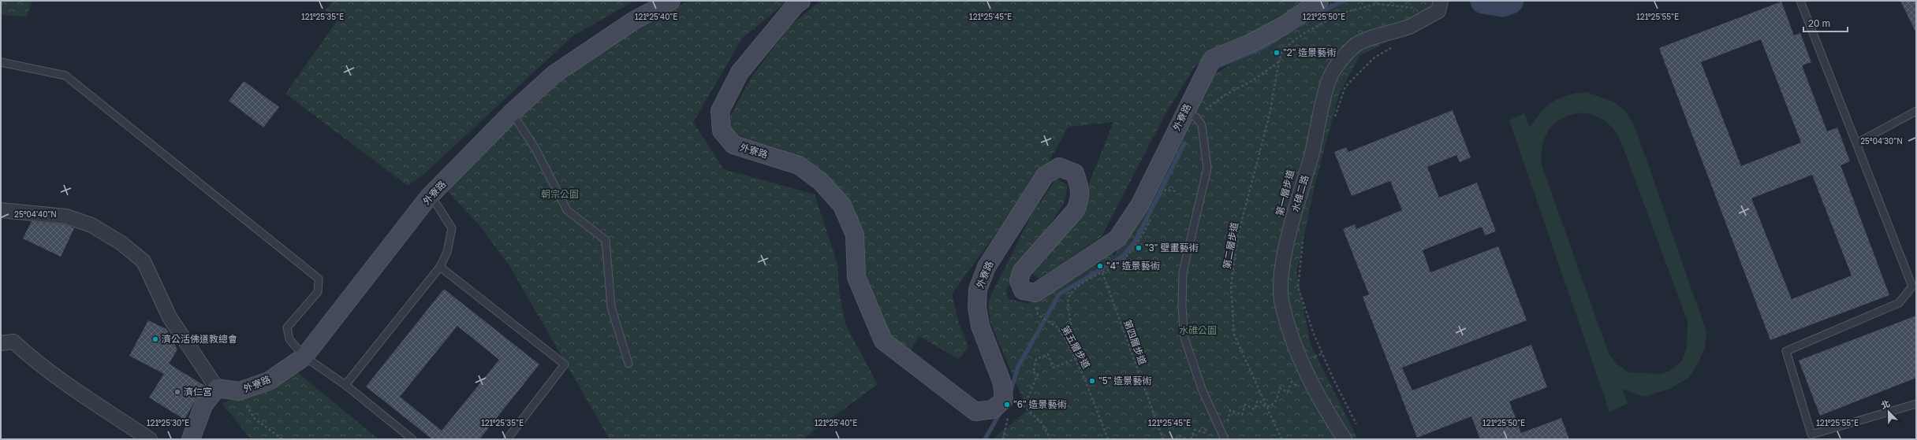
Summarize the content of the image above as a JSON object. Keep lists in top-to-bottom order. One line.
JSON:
{"streets":{"street":["外寮路","水碓二路"],"path":["第二層步道","第四層步道","第五層步道"]},"crossings":[["水碓二路","第二層步道"]],"parks":["朝宗公園","水碓公園"],"places":["\"2\" 造景藝術","\"3\" 壁畫藝術","\"4\" 造景藝術","濟公活佛道教總會","\"5\" 造景藝術","濟仁宮","\"6\" 造景藝術"],"scale_bar":"20 m","north":"top left","coordinates":["121°25'35\"E","121°25'40\"E","121°25'45\"E","121°25'50\"E","121°25'55\"E","25°04'30\"N","25°04'40\"N","121°25'30\"E"]}
